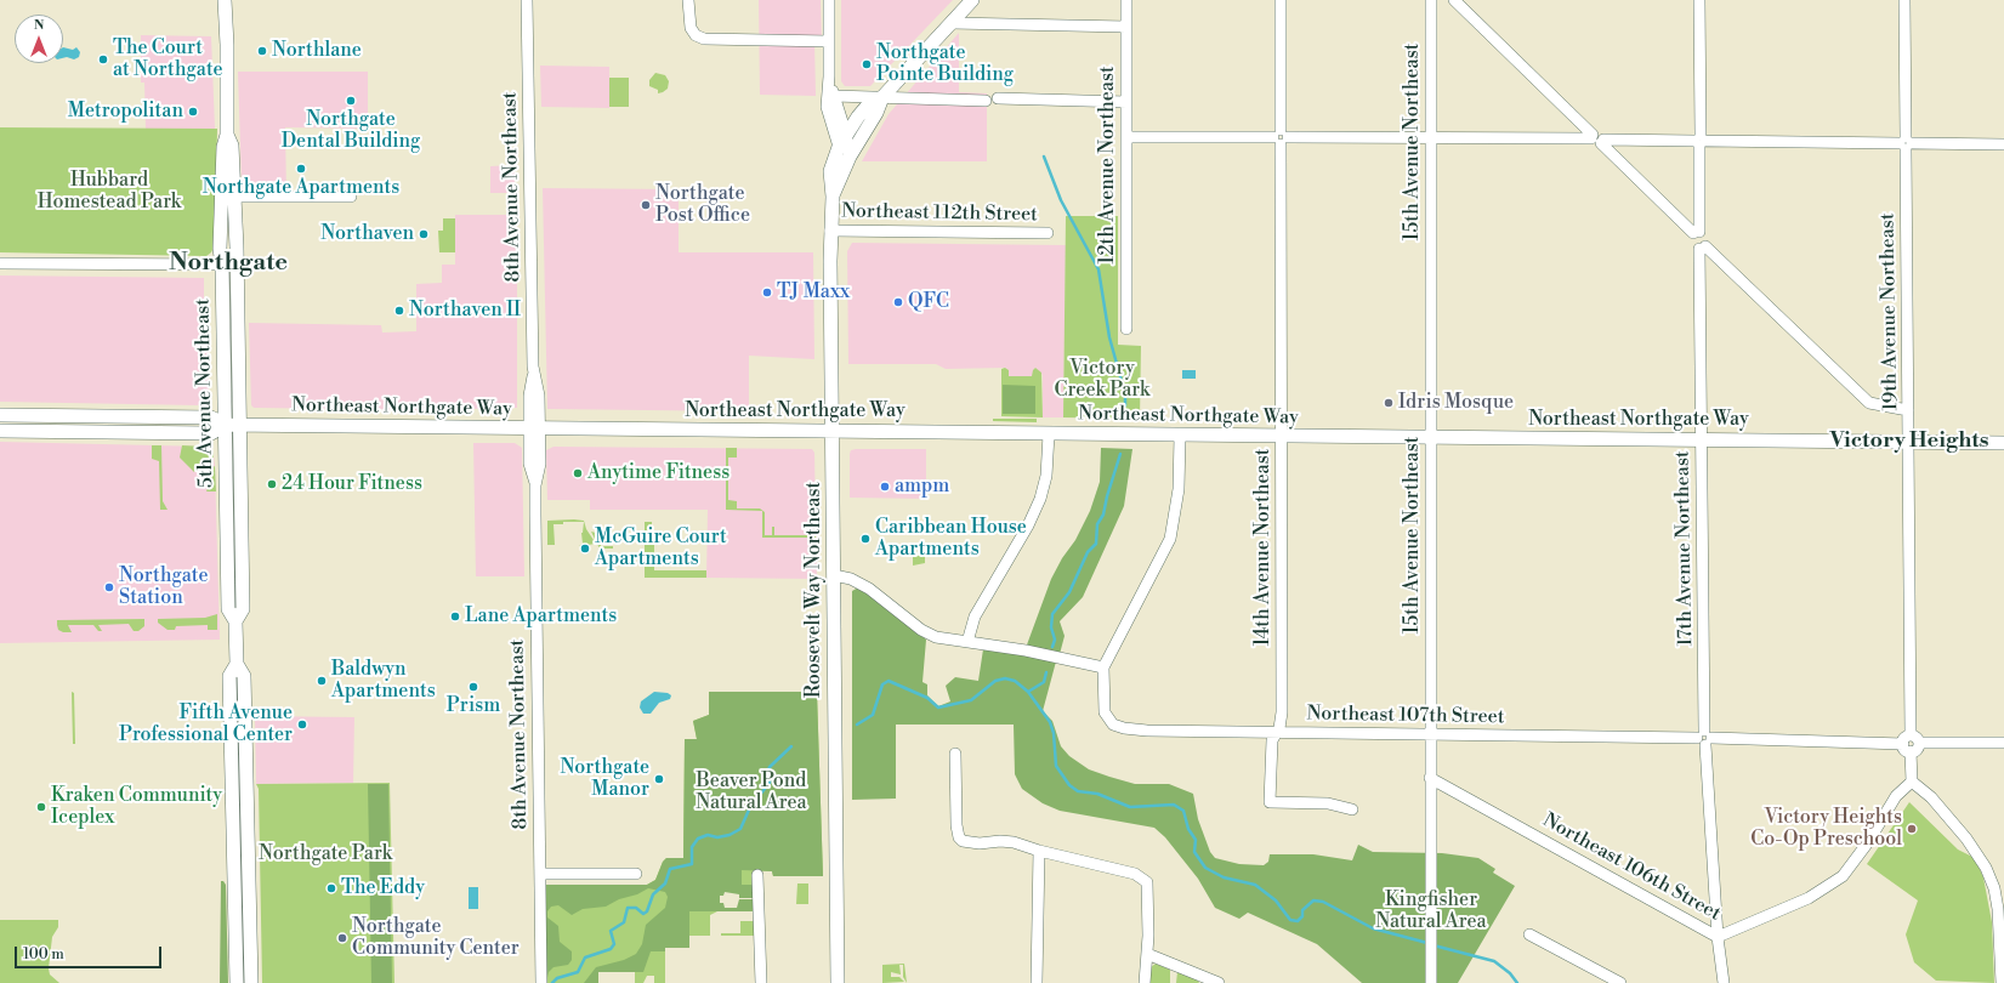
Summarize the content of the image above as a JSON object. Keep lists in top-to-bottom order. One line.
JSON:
{"streets":{"main road":["5th Avenue Northeast","Northeast Northgate Way","Roosevelt Way Northeast"],"street":["15th Avenue Northeast","12th Avenue Northeast","8th Avenue Northeast","Northeast 112th Street","19th Avenue Northeast","14th Avenue Northeast","17th Avenue Northeast","Northeast 107th Street","Northeast 106th Street"]},"crossings":[["15th Avenue Northeast","Northeast Northgate Way"],["15th Avenue Northeast","Northeast 107th Street"],["15th Avenue Northeast","Northeast 106th Street"],["8th Avenue Northeast","Northeast Northgate Way"],["Northeast 112th Street","Roosevelt Way Northeast"],["19th Avenue Northeast","Northeast Northgate Way"],["19th Avenue Northeast","Northeast 107th Street"],["19th Avenue Northeast","Northeast 106th Street"],["5th Avenue Northeast","Northeast Northgate Way"],["Northeast Northgate Way","14th Avenue Northeast"],["Northeast Northgate Way","17th Avenue Northeast"],["Northeast Northgate Way","Roosevelt Way Northeast"],["14th Avenue Northeast","Northeast 107th Street"],["17th Avenue Northeast","Northeast 107th Street"],["17th Avenue Northeast","Northeast 106th Street"]],"districts":["Northgate","Victory Heights"],"parks":["Hubbard Homestead Park","Victory Creek Park","Beaver Pond Natural Area","Northgate Park","Kingfisher Natural Area"],"places":["Northlane","The Court at Northgate","Northgate Pointe Building","Northgate Dental Building","Metropolitan","Northgate Apartments","Northgate Post Office","Northaven","TJ Maxx","QFC","Northaven II","Idris Mosque","Anytime Fitness","24 Hour Fitness","ampm","Caribbean House Apartments","McGuire Court Apartments","Northgate Station","Lane Apartments","Baldwyn Apartments","Prism","Fifth Avenue Professional Center","Northgate Manor","Kraken Community Iceplex","Victory Heights Co-Op Preschool","The Eddy","Northgate Community Center"],"scale_bar":"100 m","north":"top"}
